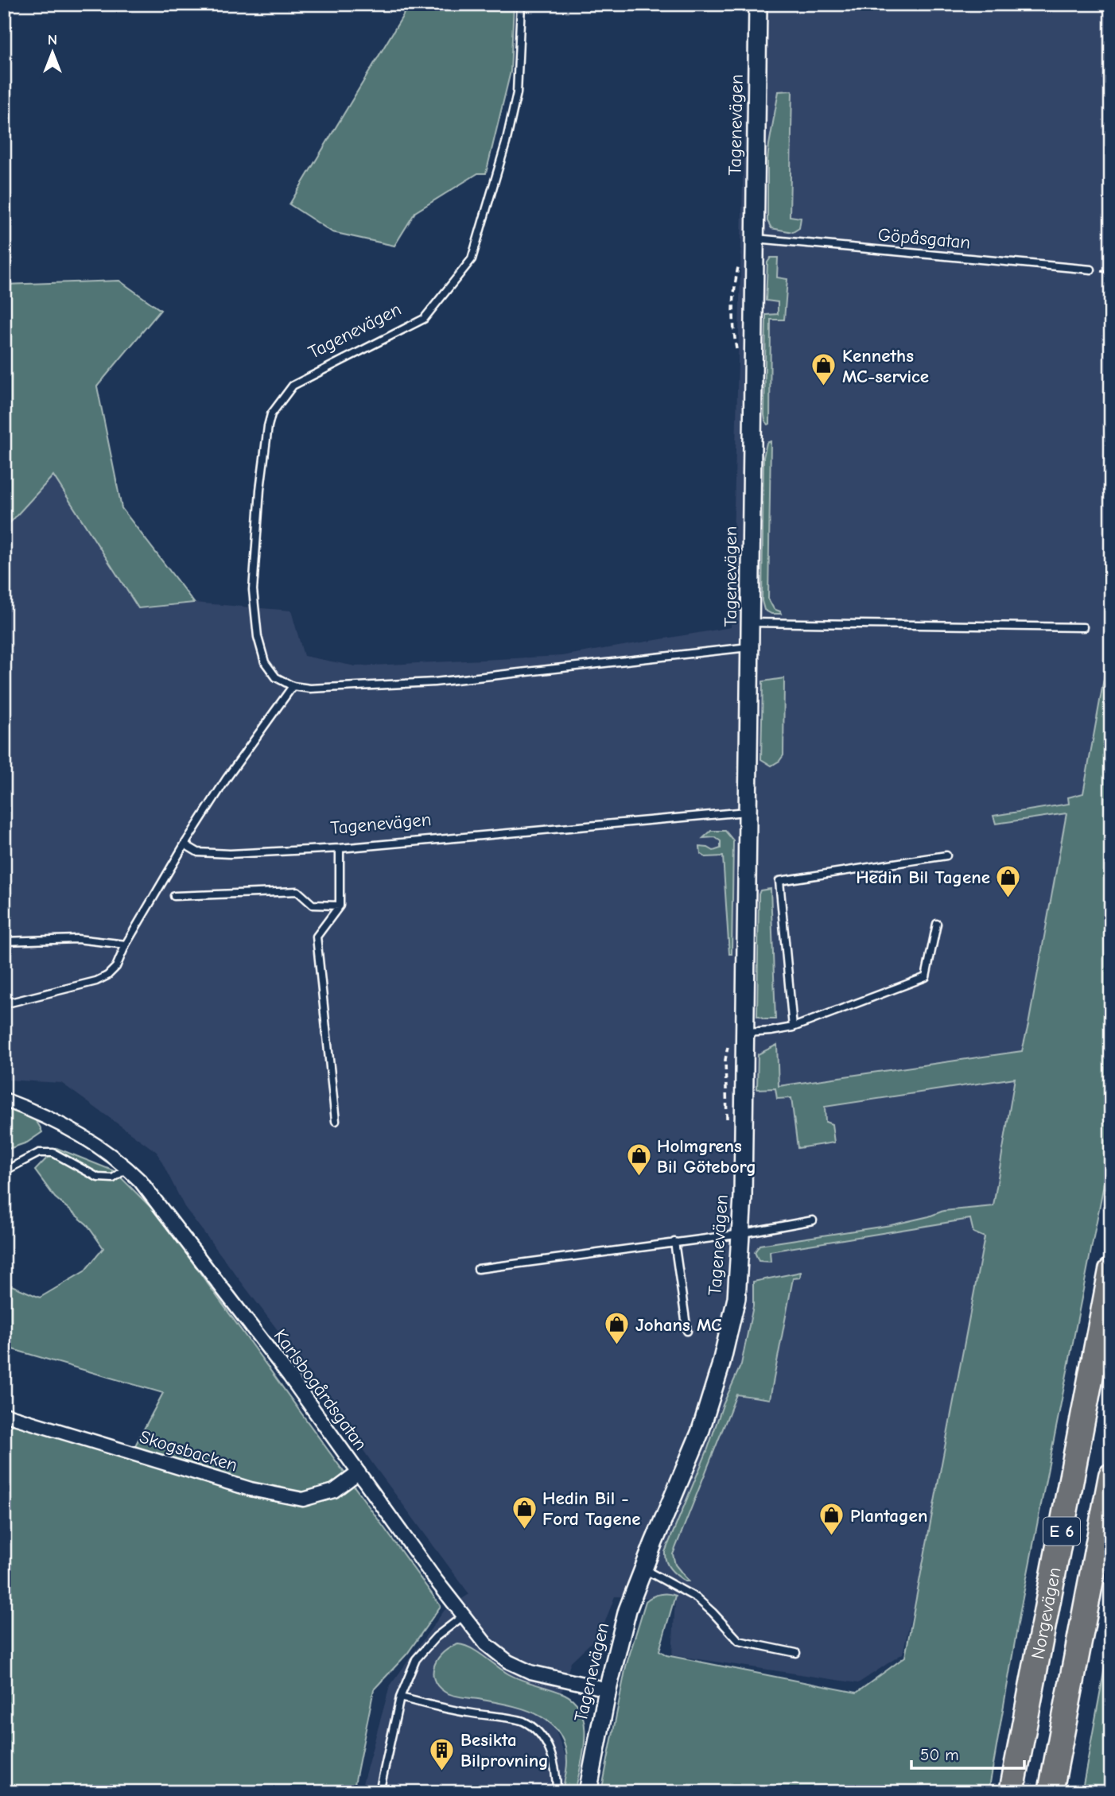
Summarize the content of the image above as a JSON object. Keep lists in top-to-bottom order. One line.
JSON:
{"streets":{"highway":["E 6","Norgevägen"],"street":["Tagenevägen","Karlsbogårdsgatan","Skogsbacken"],"lane":["Göpåsgatan"]},"crossings":[["Tagenevägen","Göpåsgatan"],["Tagenevägen","Karlsbogårdsgatan"],["Karlsbogårdsgatan","Skogsbacken"]],"places":{"shop":["Kenneths MC-service","Hedin Bil Tagene","Holmgrens Bil Göteborg","Johans MC","Hedin Bil - Ford Tagene","Plantagen"],"building":["Besikta Bilprovning"]},"scale_bar":"50 m","north":"top"}
